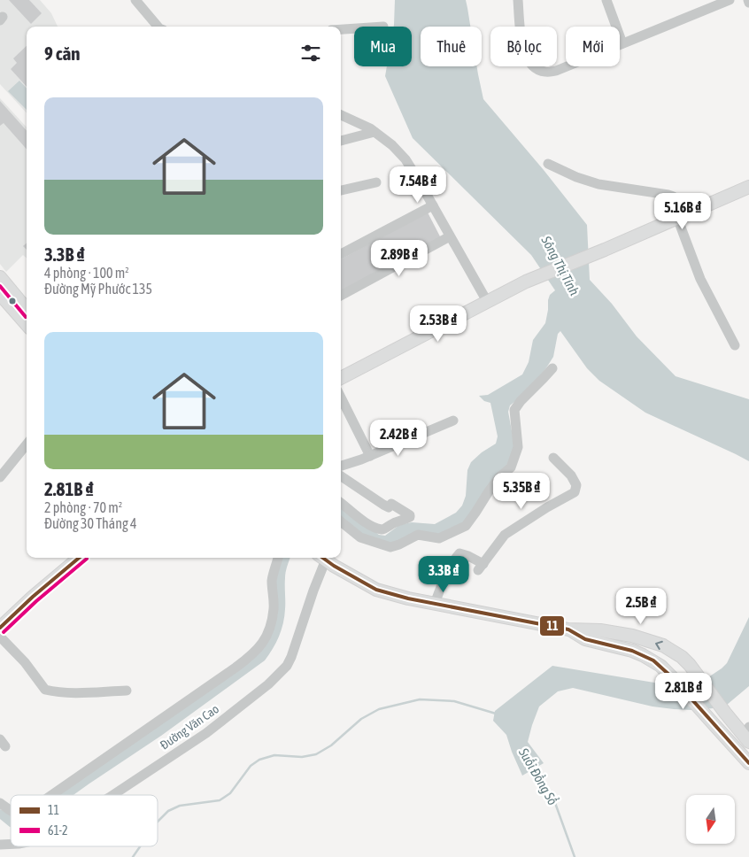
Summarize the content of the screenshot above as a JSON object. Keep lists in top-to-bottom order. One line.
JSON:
{"streets":{"street":["Đường Văn Cao"]},"water":["Sông Thị Tính","Suối Đồng Sổ"],"lines":["transit line 61-2","transit line 11"],"legend":["11","61-2"],"north":"bottom","page":{"chip":["Mua","Thuê","Bộ lọc","Mới"],"heading":"9 căn","list":[{"name":"3.3B ₫","note":"4 phòng · 100 m² · Đường Mỹ Phước 135"},{"name":"2.81B ₫","note":"2 phòng · 70 m² · Đường 30 Tháng 4"}],"price":["7.54B ₫","5.16B ₫","2.89B ₫","2.53B ₫","2.42B ₫","5.35B ₫","3.3B ₫","2.5B ₫","2.81B ₫"]}}
